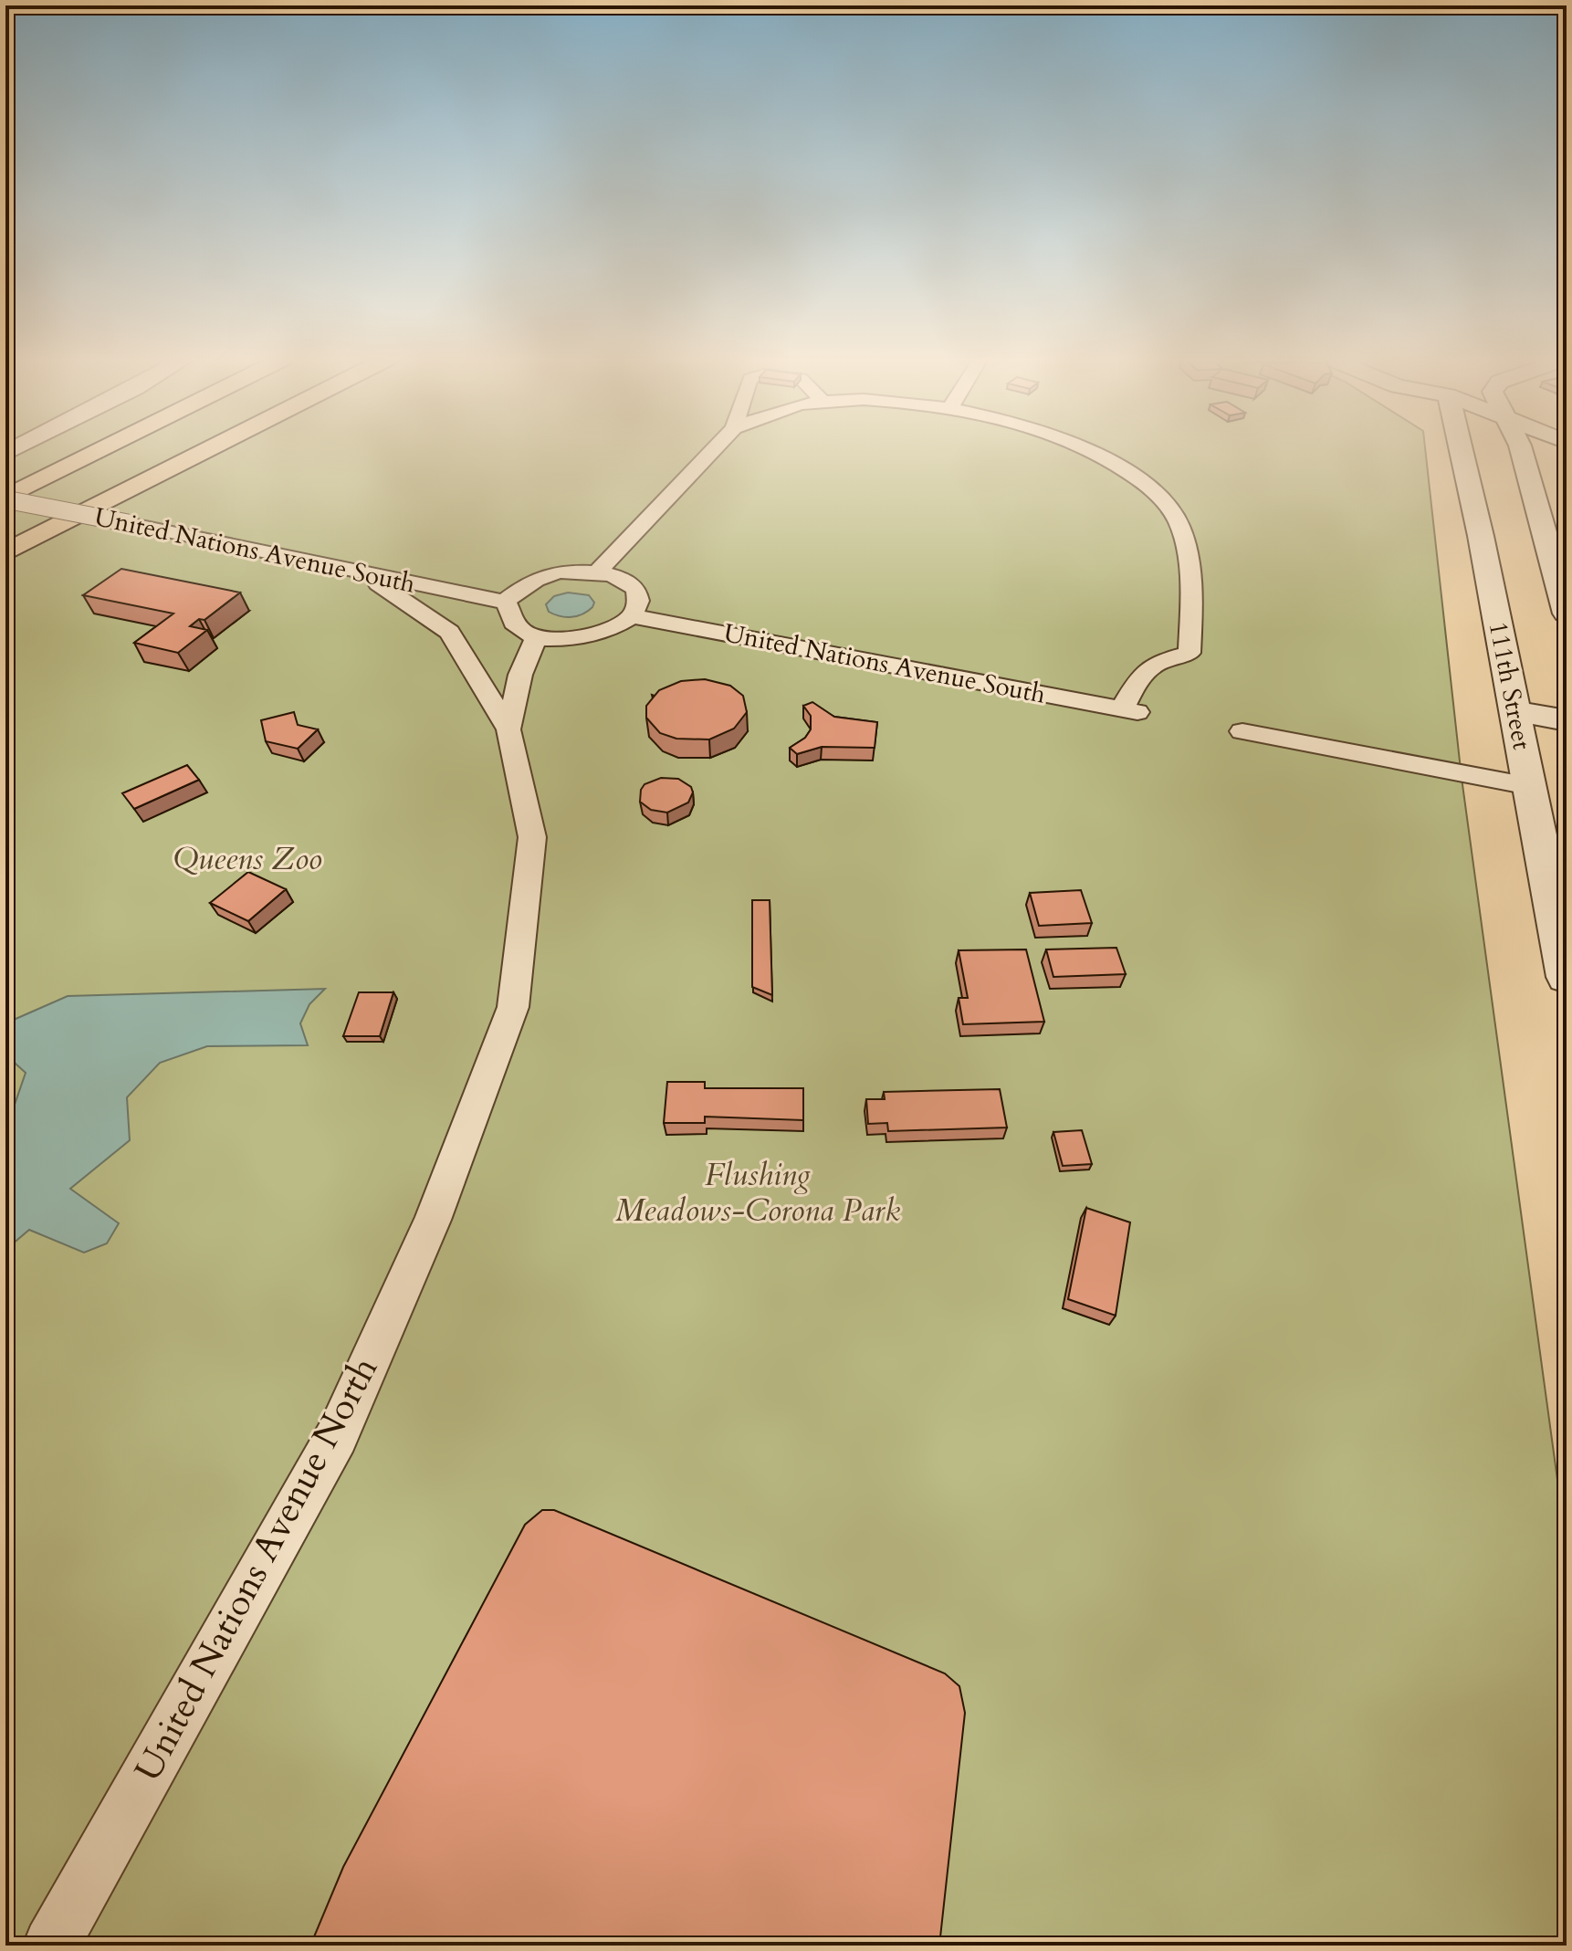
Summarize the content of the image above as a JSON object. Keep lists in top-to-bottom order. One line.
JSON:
{"streets":{"street":["United Nations Avenue South","111th Street","United Nations Avenue North"]},"parks":["Queens Zoo","Flushing Meadows-Corona Park"]}
